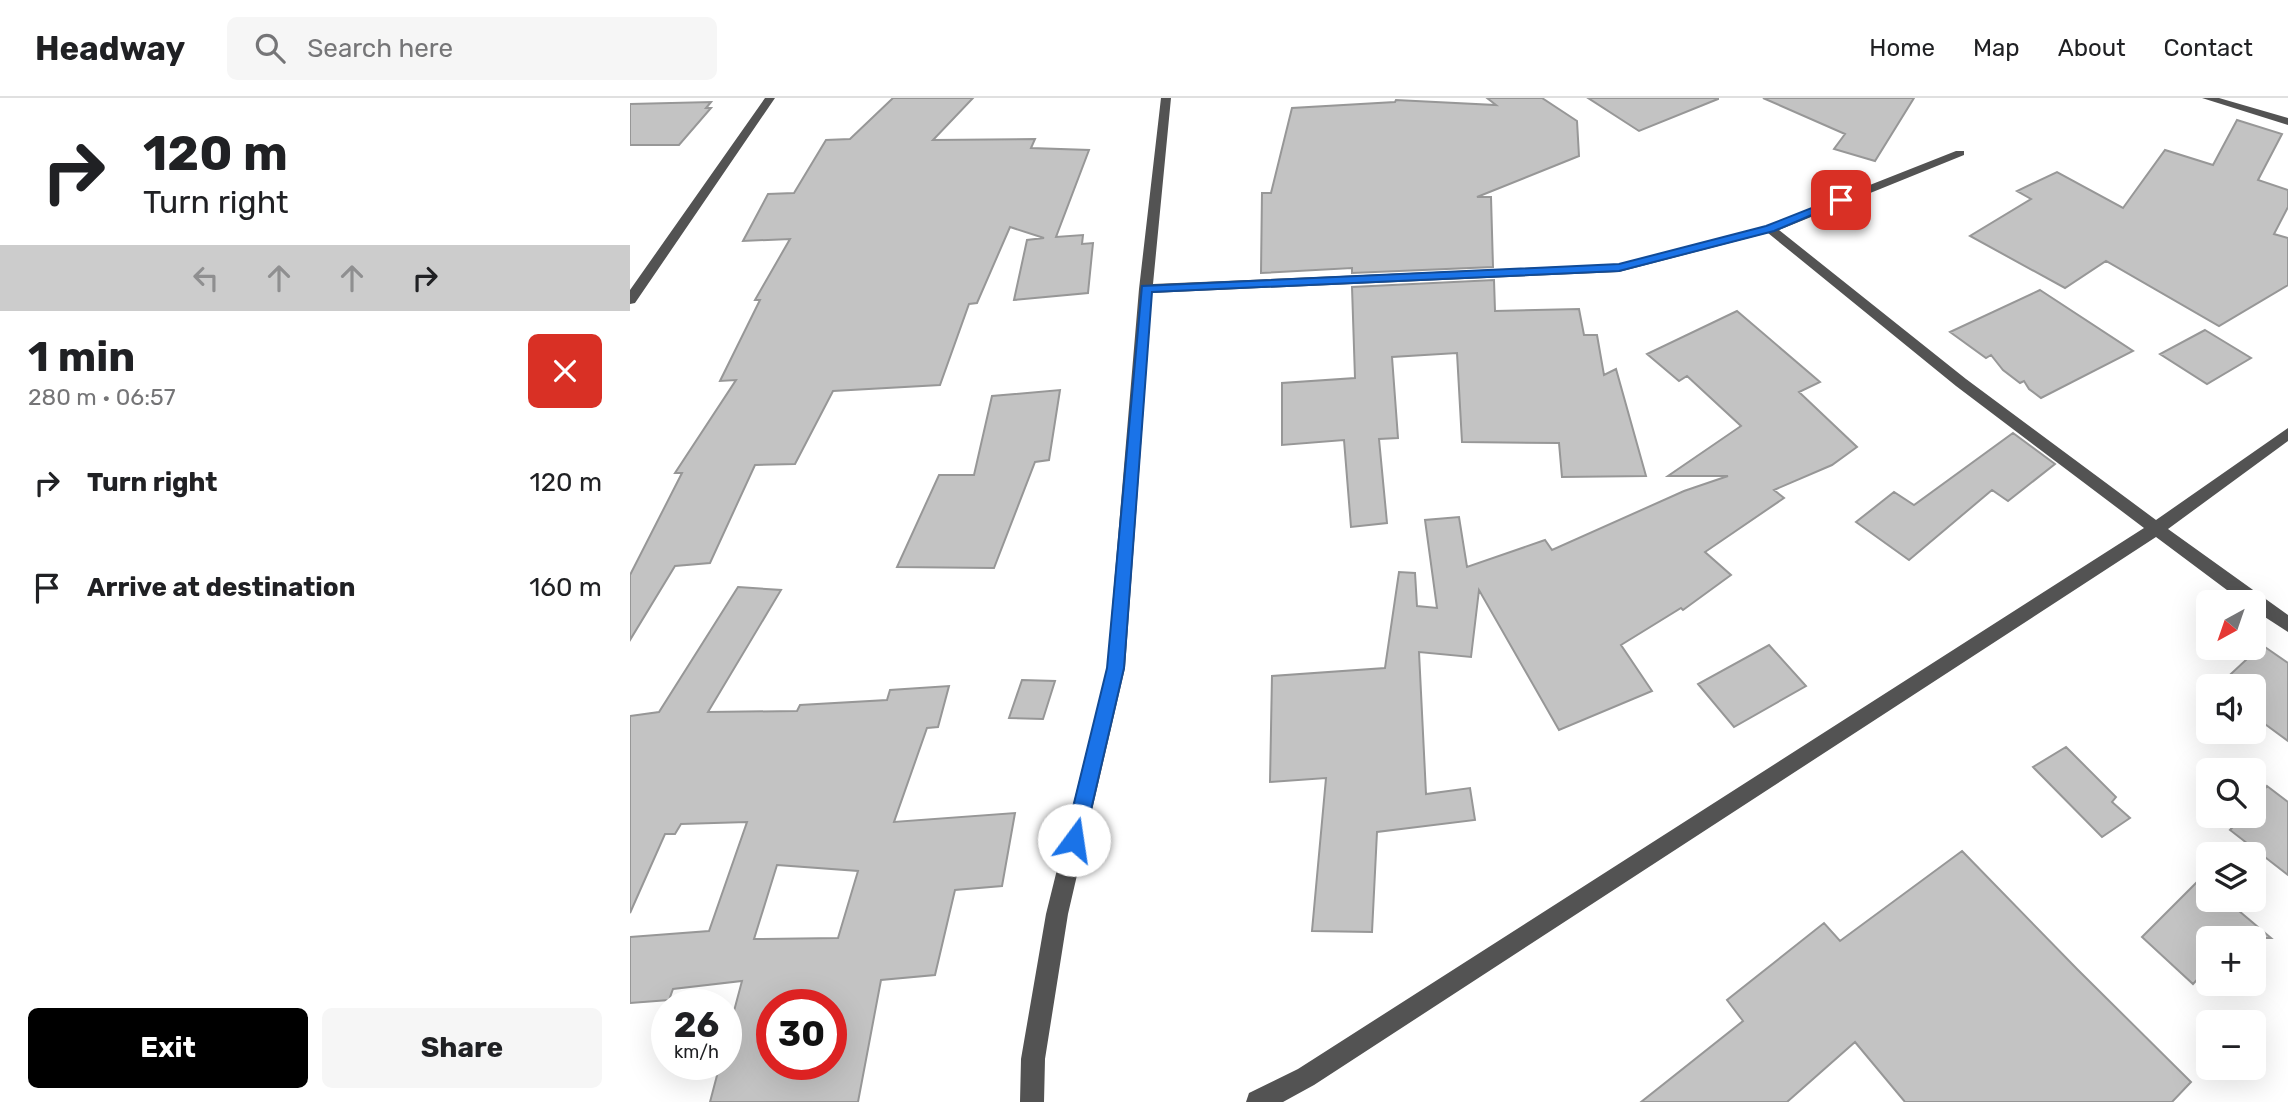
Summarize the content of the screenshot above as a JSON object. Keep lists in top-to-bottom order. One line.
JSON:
{"north":"bottom left","page":{"header":"Headway","search":"Search here","nav":["Home","Map","About","Contact"],"turn":["120 m","Turn right"],"heading":["1 min","280 m · 06:57"],"list":[{"name":"Turn right","value":"120 m"},{"name":"Arrive at destination","value":"160 m"}],"map_buttons":["+","−"],"speed":"26 km/h","limit":"30","buttons":["Exit","Share"]}}
